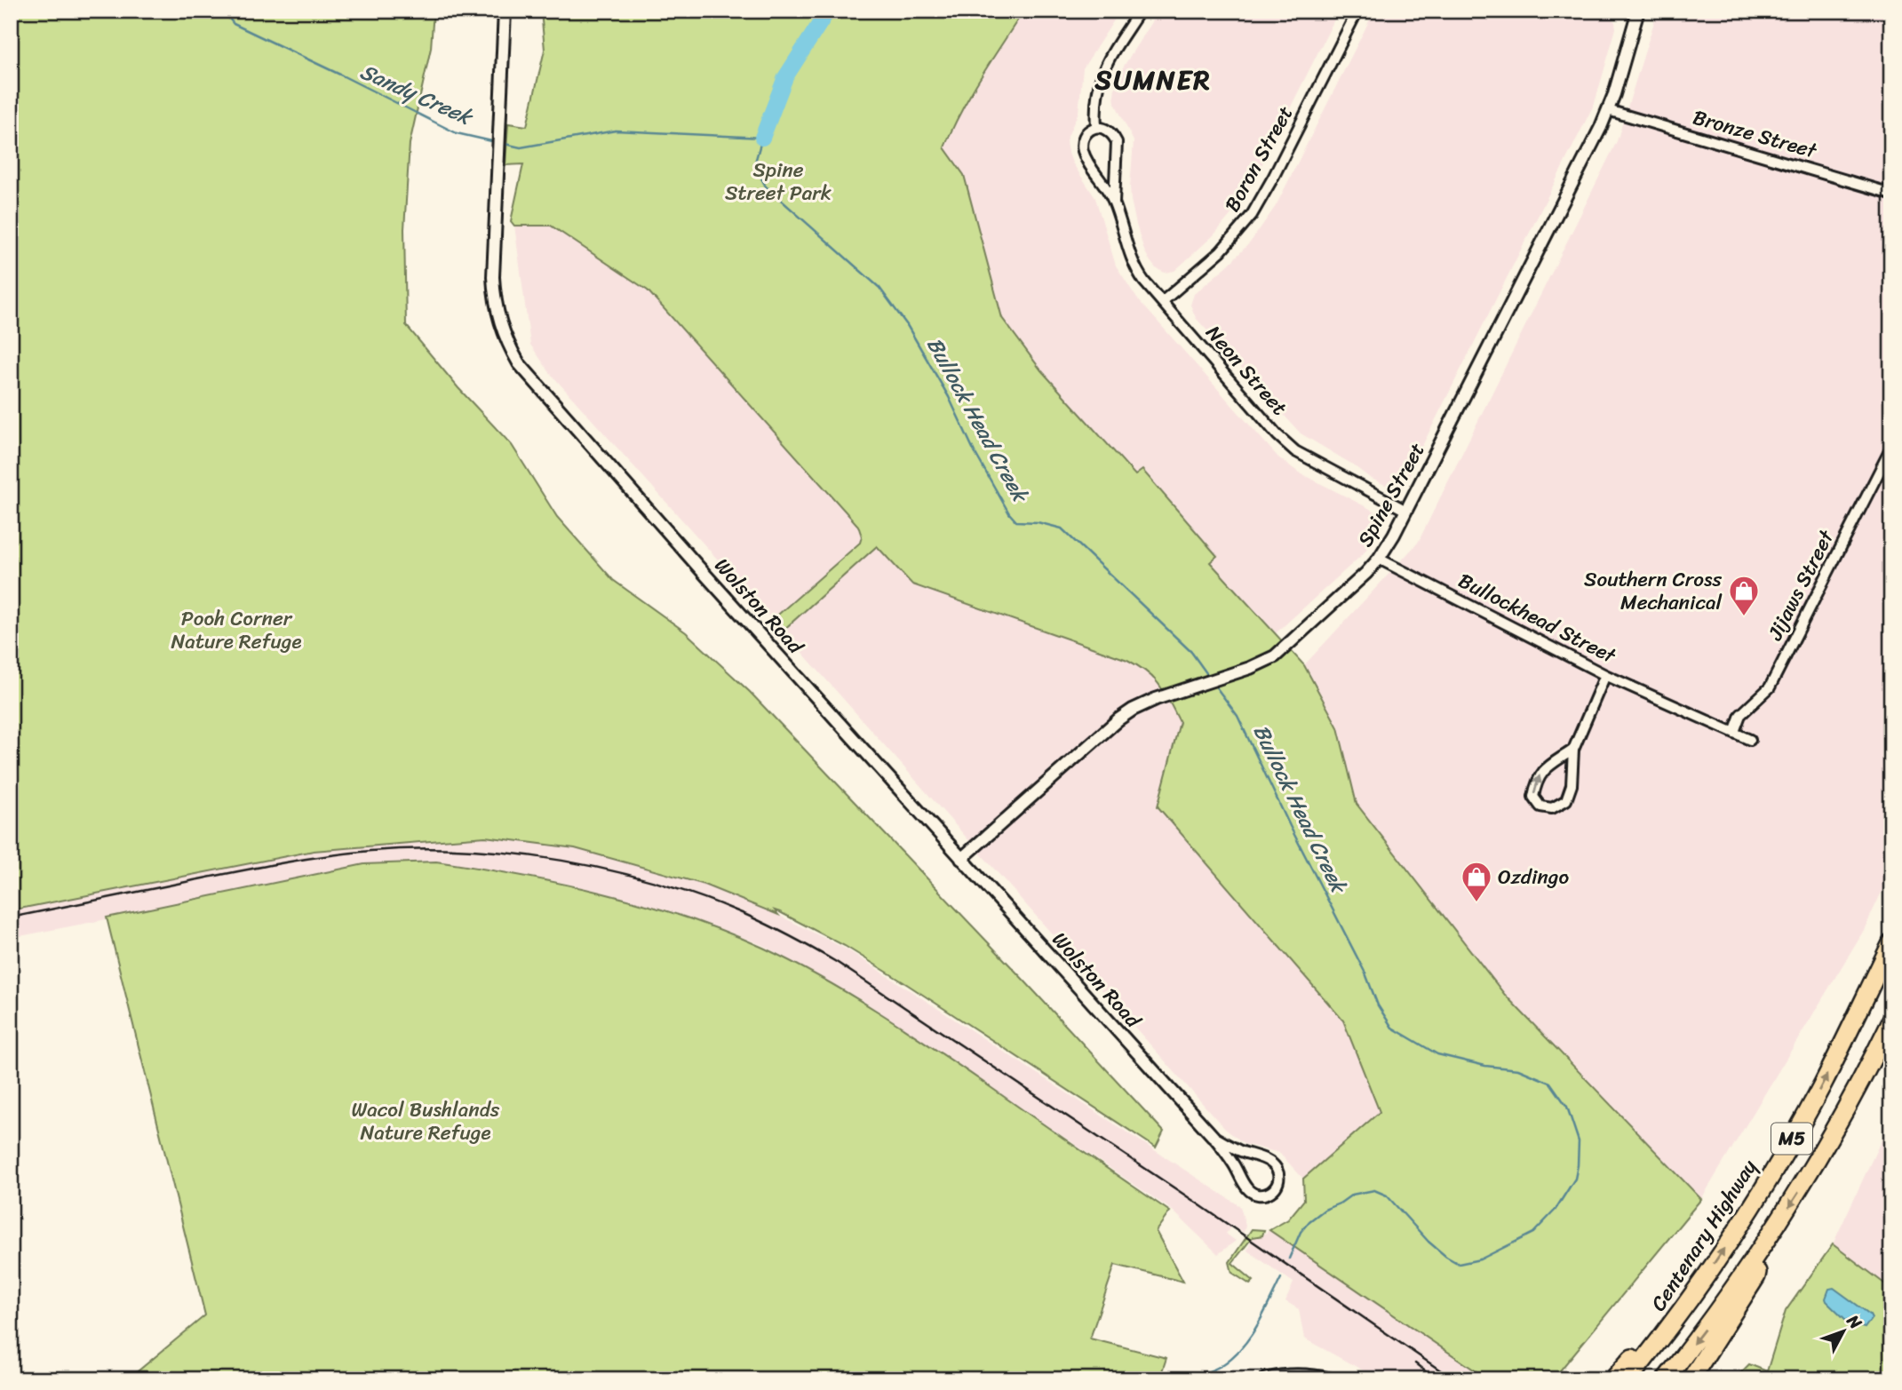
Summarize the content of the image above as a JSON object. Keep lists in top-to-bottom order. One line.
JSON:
{"streets":{"highway":["M5","Centenary Highway"],"street":["Bronze Street","Boron Street","Neon Street","Spine Street","Jijaws Street","Wolston Road","Bullockhead Street"]},"crossings":[["Bronze Street","Spine Street"],["Boron Street","Neon Street"],["Neon Street","Spine Street"],["Spine Street","Wolston Road"],["Spine Street","Bullockhead Street"],["Jijaws Street","Bullockhead Street"]],"districts":["SUMNER"],"water":["Sandy Creek","Bullock Head Creek"],"parks":["Spine Street Park","Pooh Corner Nature Refuge","Wacol Bushlands Nature Refuge"],"places":{"shop":["Southern Cross Mechanical","Ozdingo"]},"north":"top right"}
